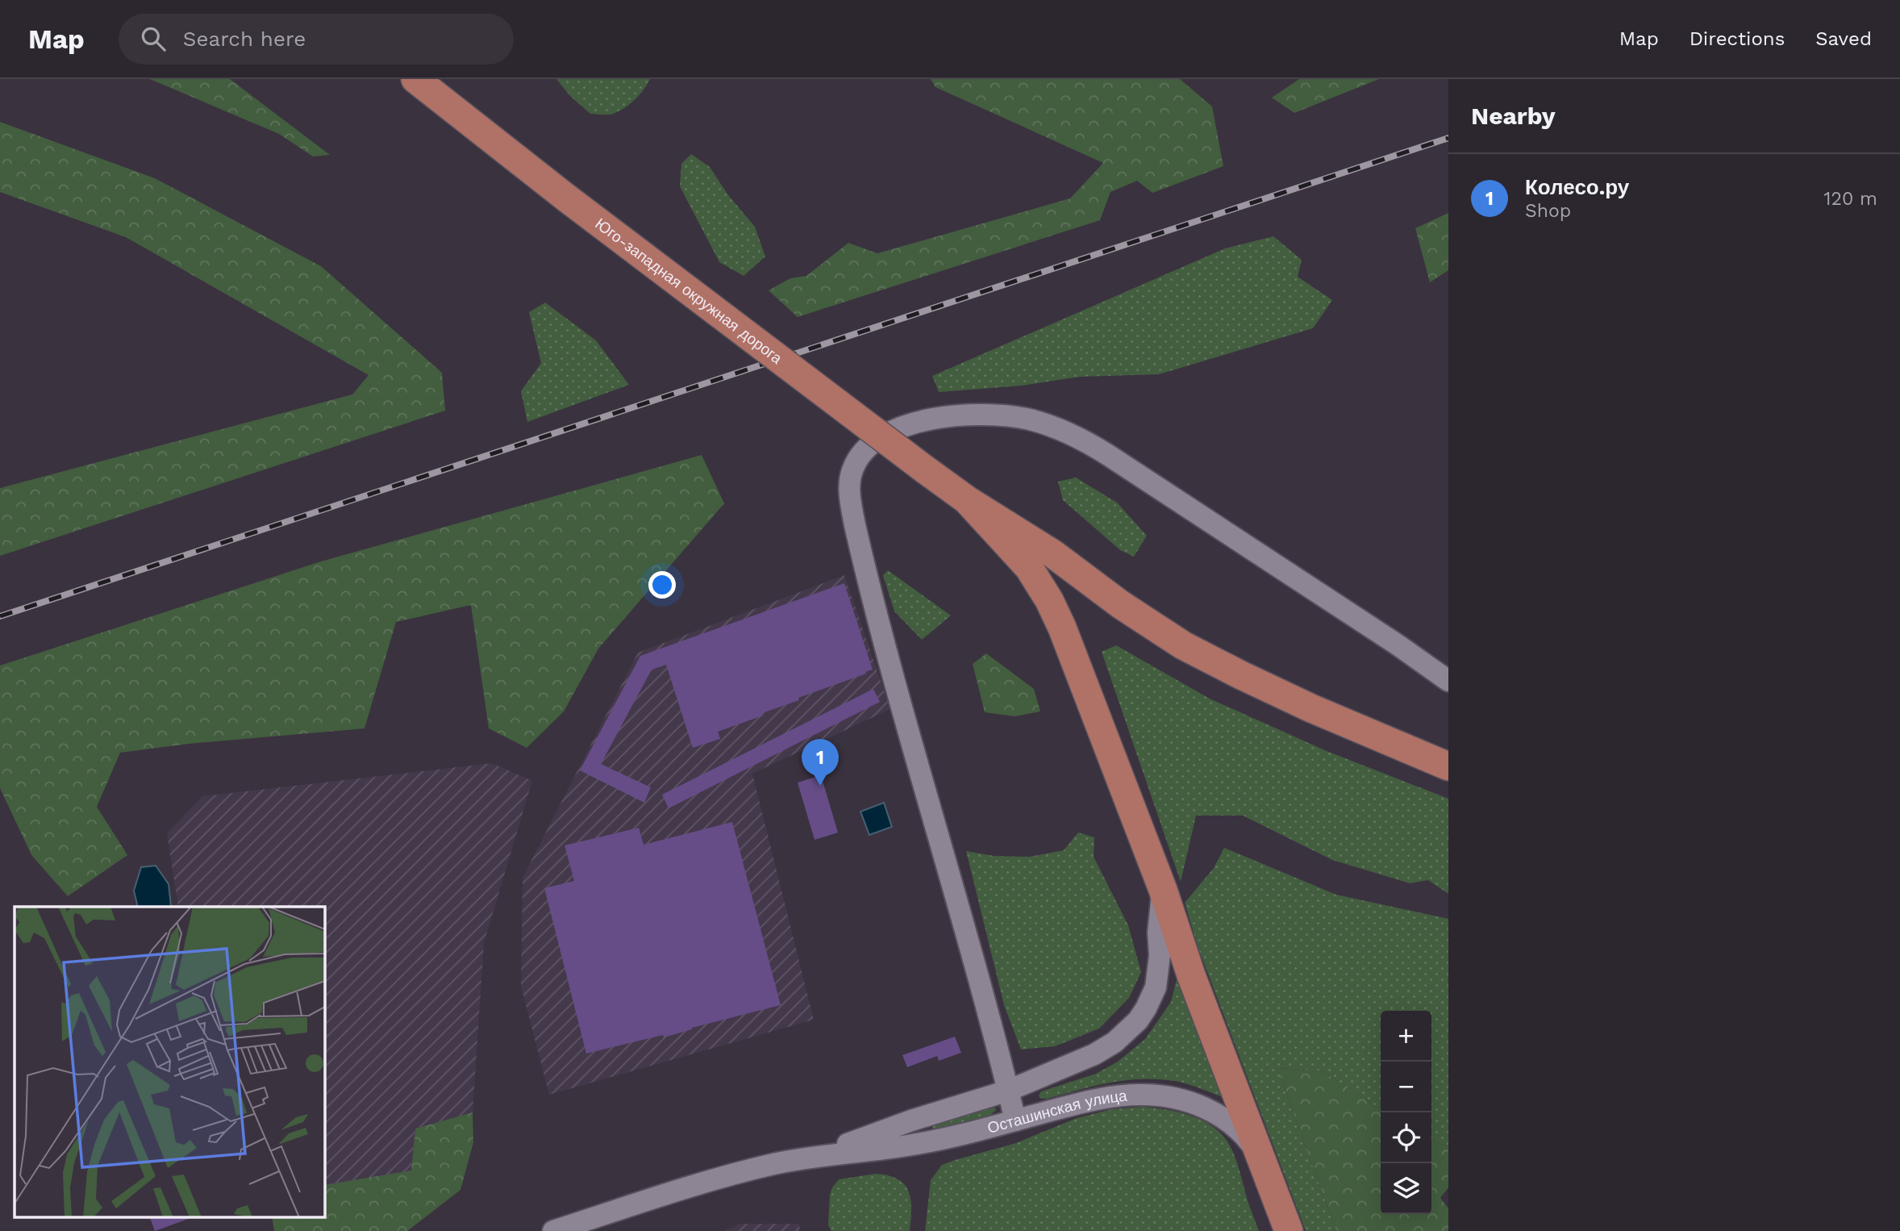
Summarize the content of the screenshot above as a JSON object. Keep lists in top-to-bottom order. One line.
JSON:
{"streets":{"highway":["Юго-западная окружная дорога"],"street":["Осташинская улица"]},"page":{"header":"Map","search":"Search here","nav":["Map","Directions","Saved"],"heading":"Nearby","list":[{"mark":"1","name":"Колесо.ру","note":"Shop","value":"120 m"}],"pins":"1","map_buttons":["+","−"]}}
